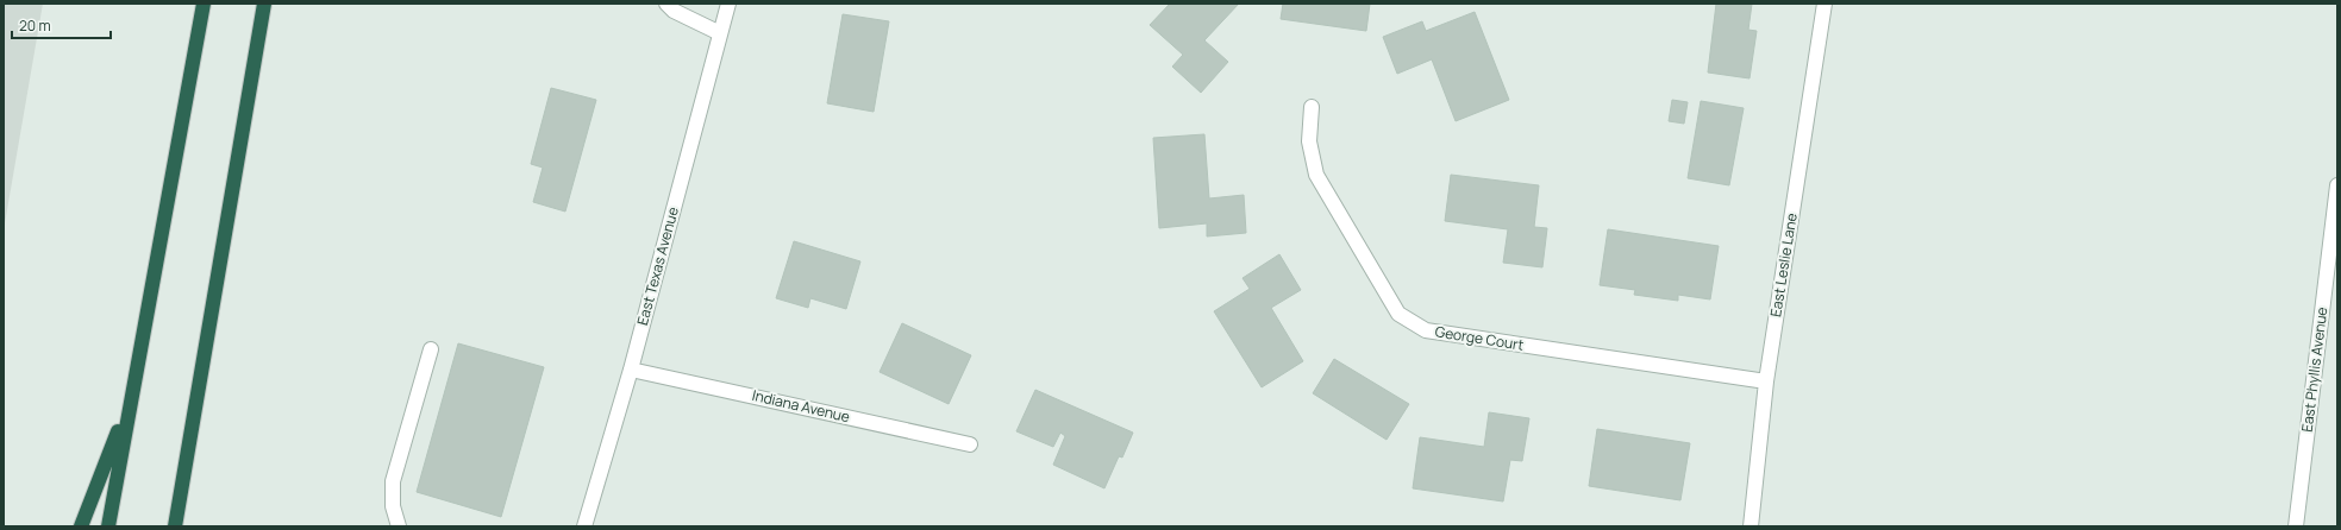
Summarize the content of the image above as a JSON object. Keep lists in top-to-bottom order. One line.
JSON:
{"streets":{"street":["East Leslie Lane","East Texas Avenue","George Court","East Phyllis Avenue","Indiana Avenue"]},"crossings":[["East Leslie Lane","George Court"],["East Texas Avenue","Indiana Avenue"]],"scale_bar":"20 m"}
